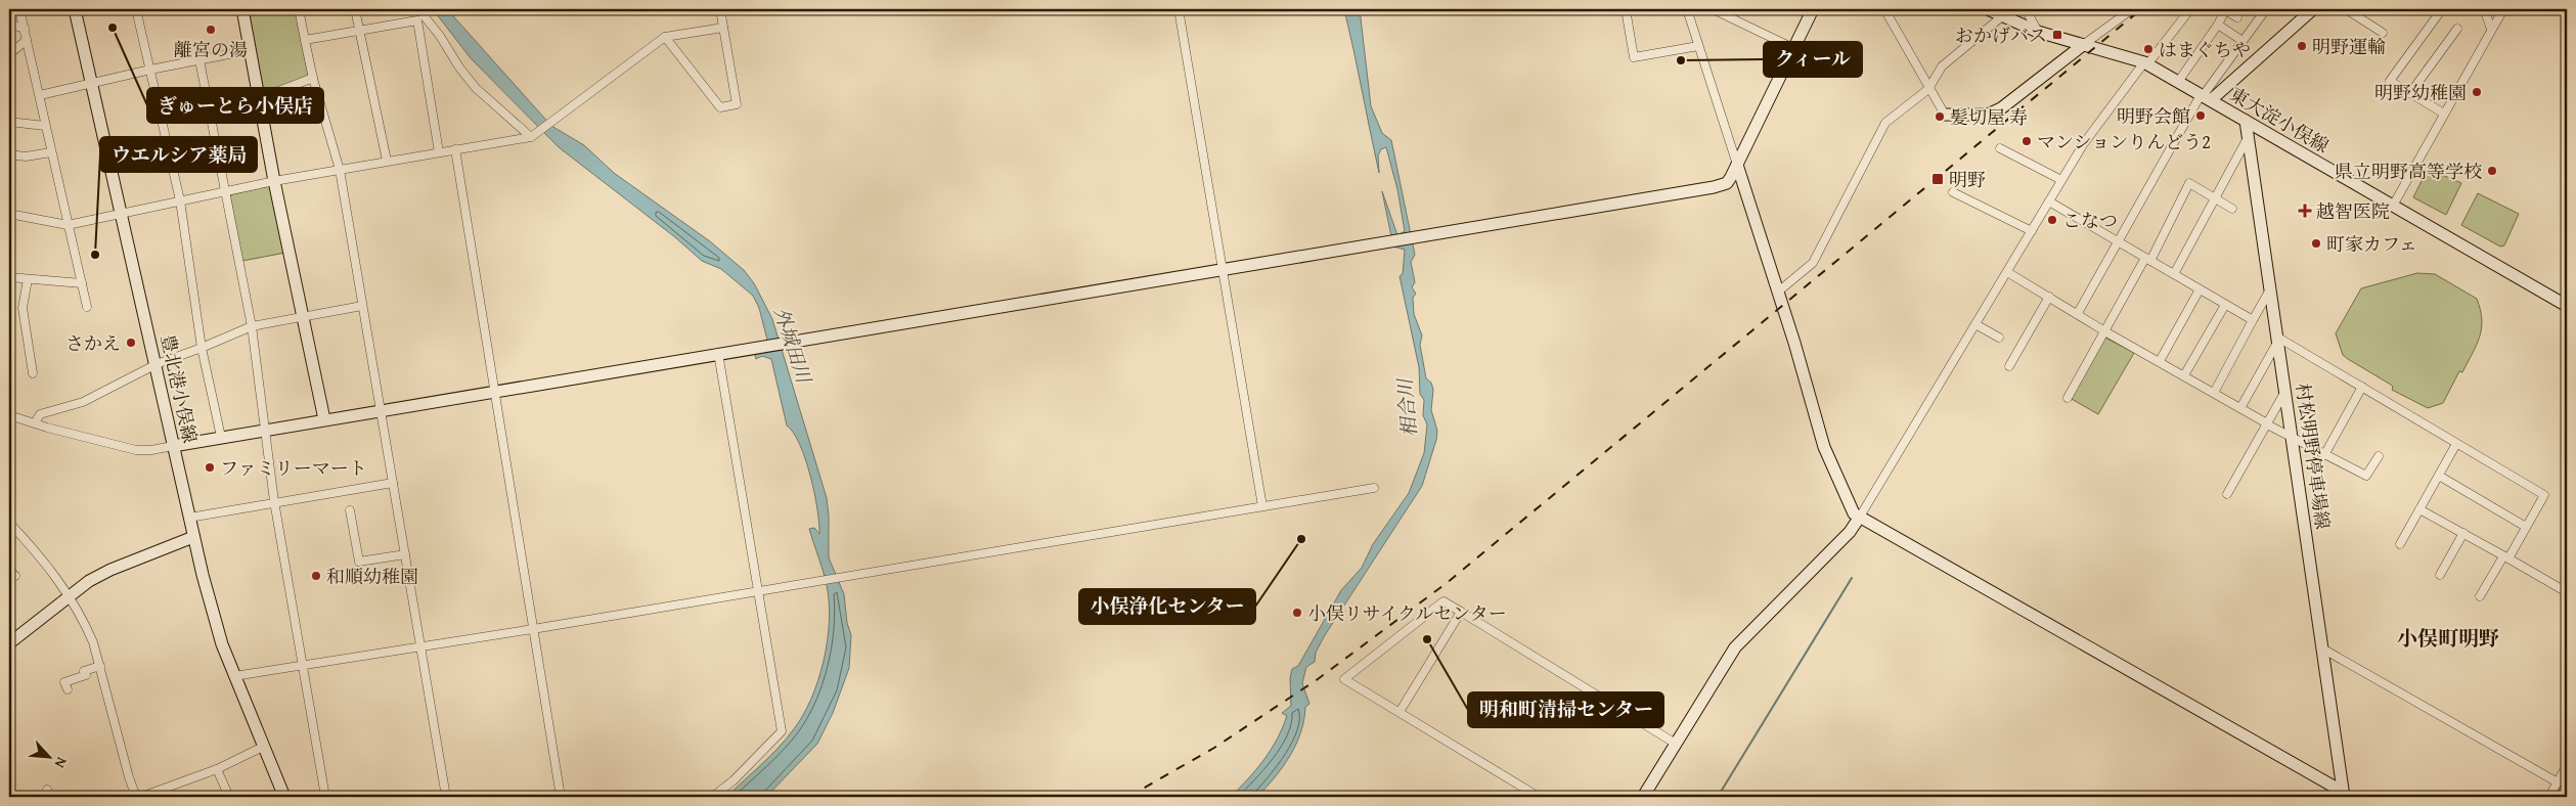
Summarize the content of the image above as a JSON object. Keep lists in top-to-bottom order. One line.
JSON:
{"streets":{"street":["東大淀小俣線","豊北港小俣線","村松明野停車場線"]},"crossings":[["東大淀小俣線","村松明野停車場線"]],"districts":["小俣町明野"],"water":["外城田川","相合川"],"places":{"other":["ぎゅーとら小俣店","離宮の湯","明野運輸","はまぐちや","クィール","明野幼稚園","明野会館","髪切屋 寿","マンションりんどう2","県立明野高等学校","こなつ","町家カフェ","ウエルシア薬局","さかえ","ファミリーマート","小俣浄化センター","和順幼稚園","小俣リサイクルセンター","明和町清掃センター"],"transit":["おかげバス","明野"],"health":["越智医院"]},"north":"bottom right"}
